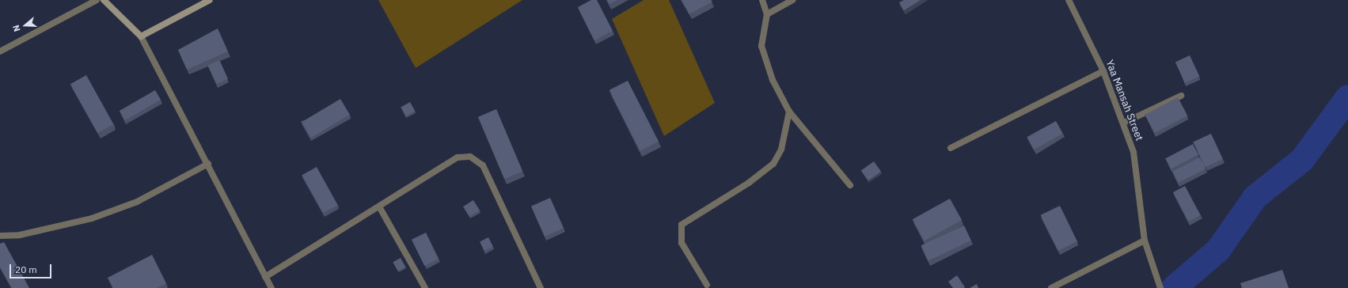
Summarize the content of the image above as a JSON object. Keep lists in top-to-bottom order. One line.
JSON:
{"streets":{"street":["Yaa Mansah Street"]},"scale_bar":"20 m","north":"left"}
